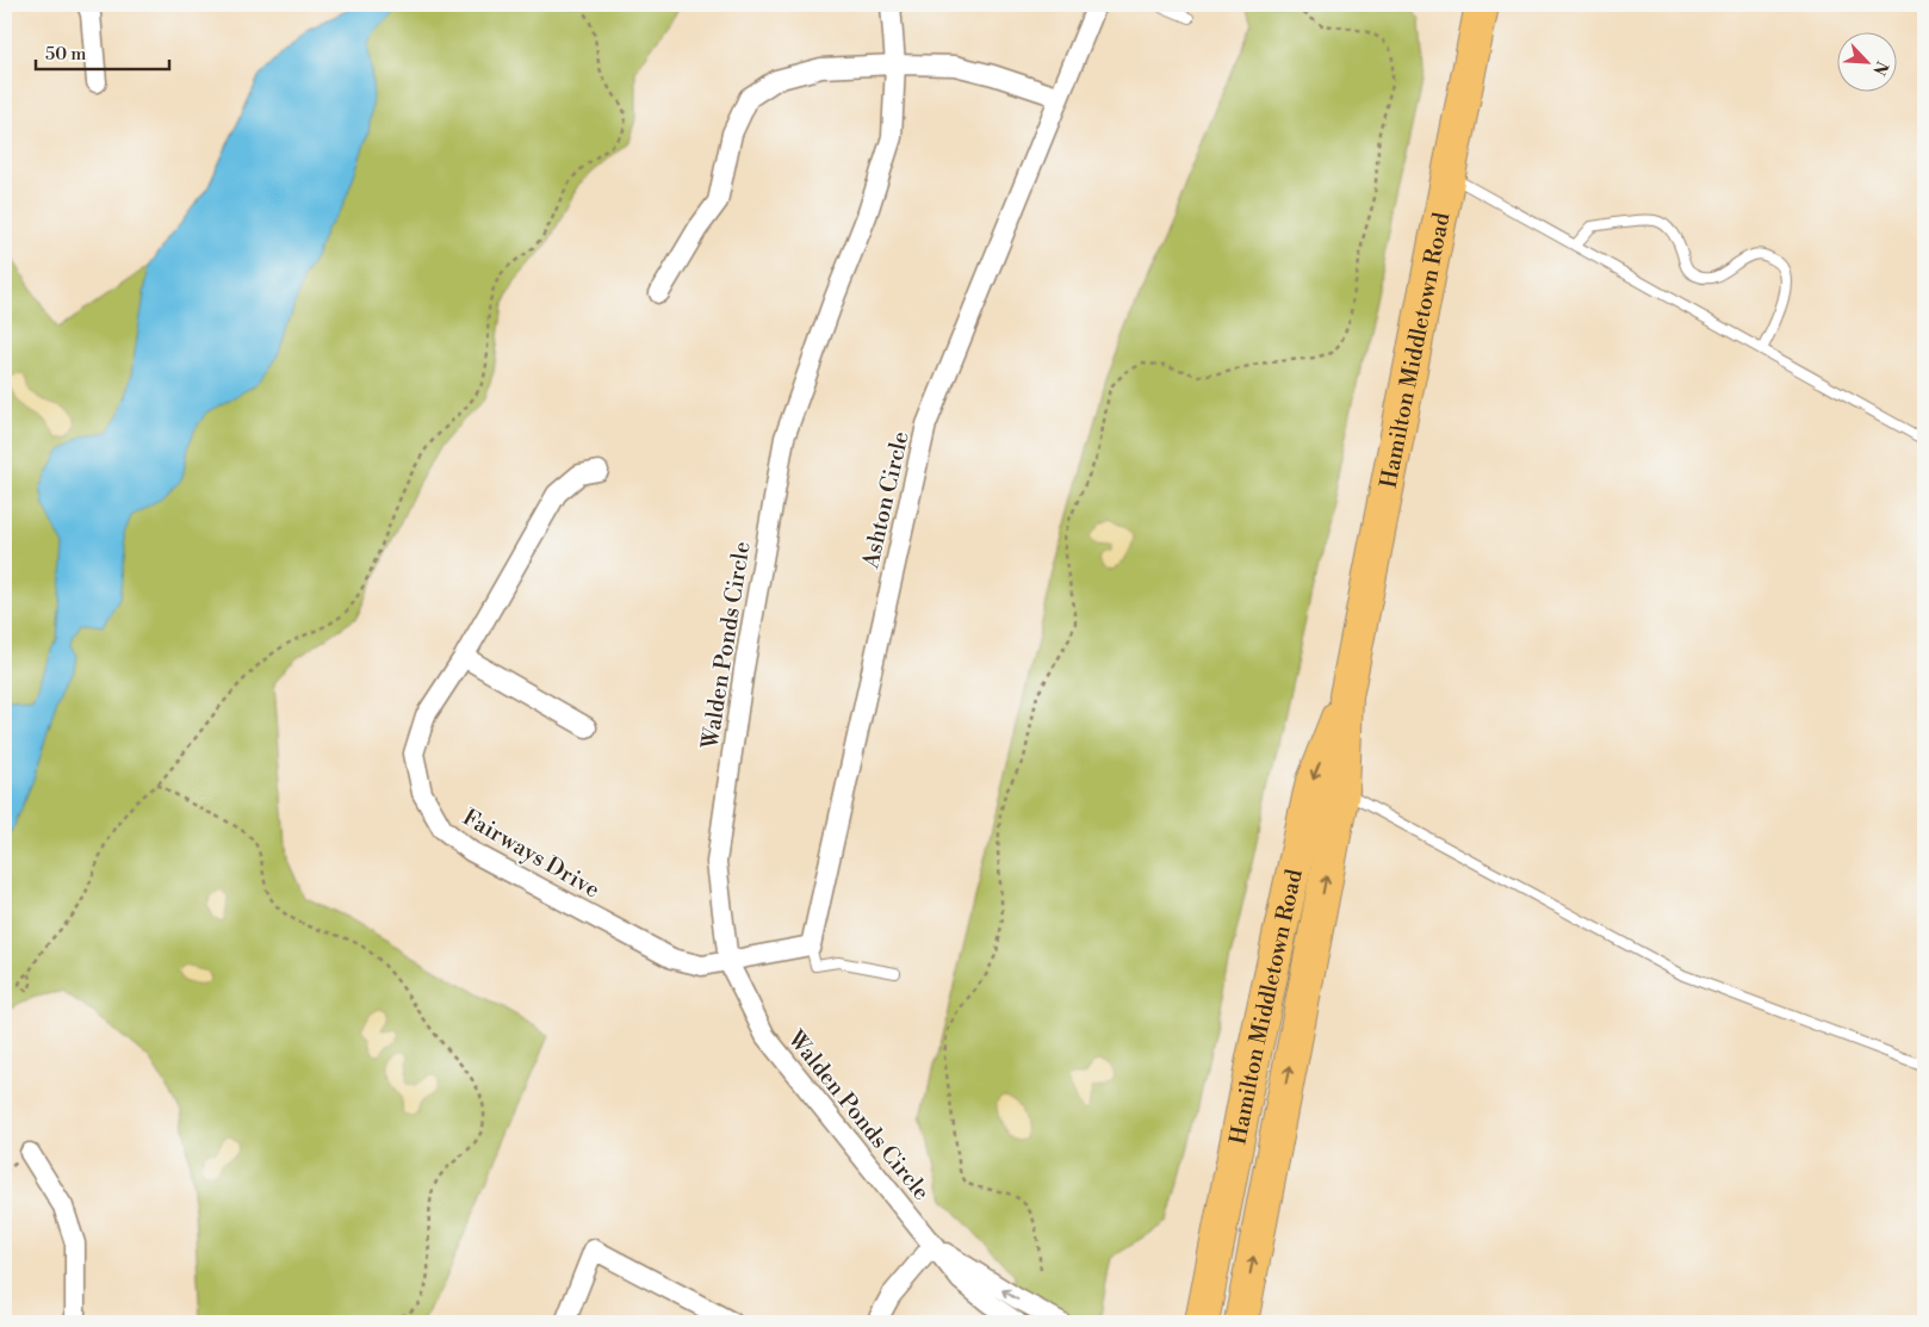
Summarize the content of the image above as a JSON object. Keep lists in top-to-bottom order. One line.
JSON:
{"streets":{"highway":["Hamilton Middletown Road"],"street":["Ashton Circle","Walden Ponds Circle","Fairways Drive"]},"crossings":[["Walden Ponds Circle","Fairways Drive"]],"scale_bar":"50 m","north":"bottom right"}
